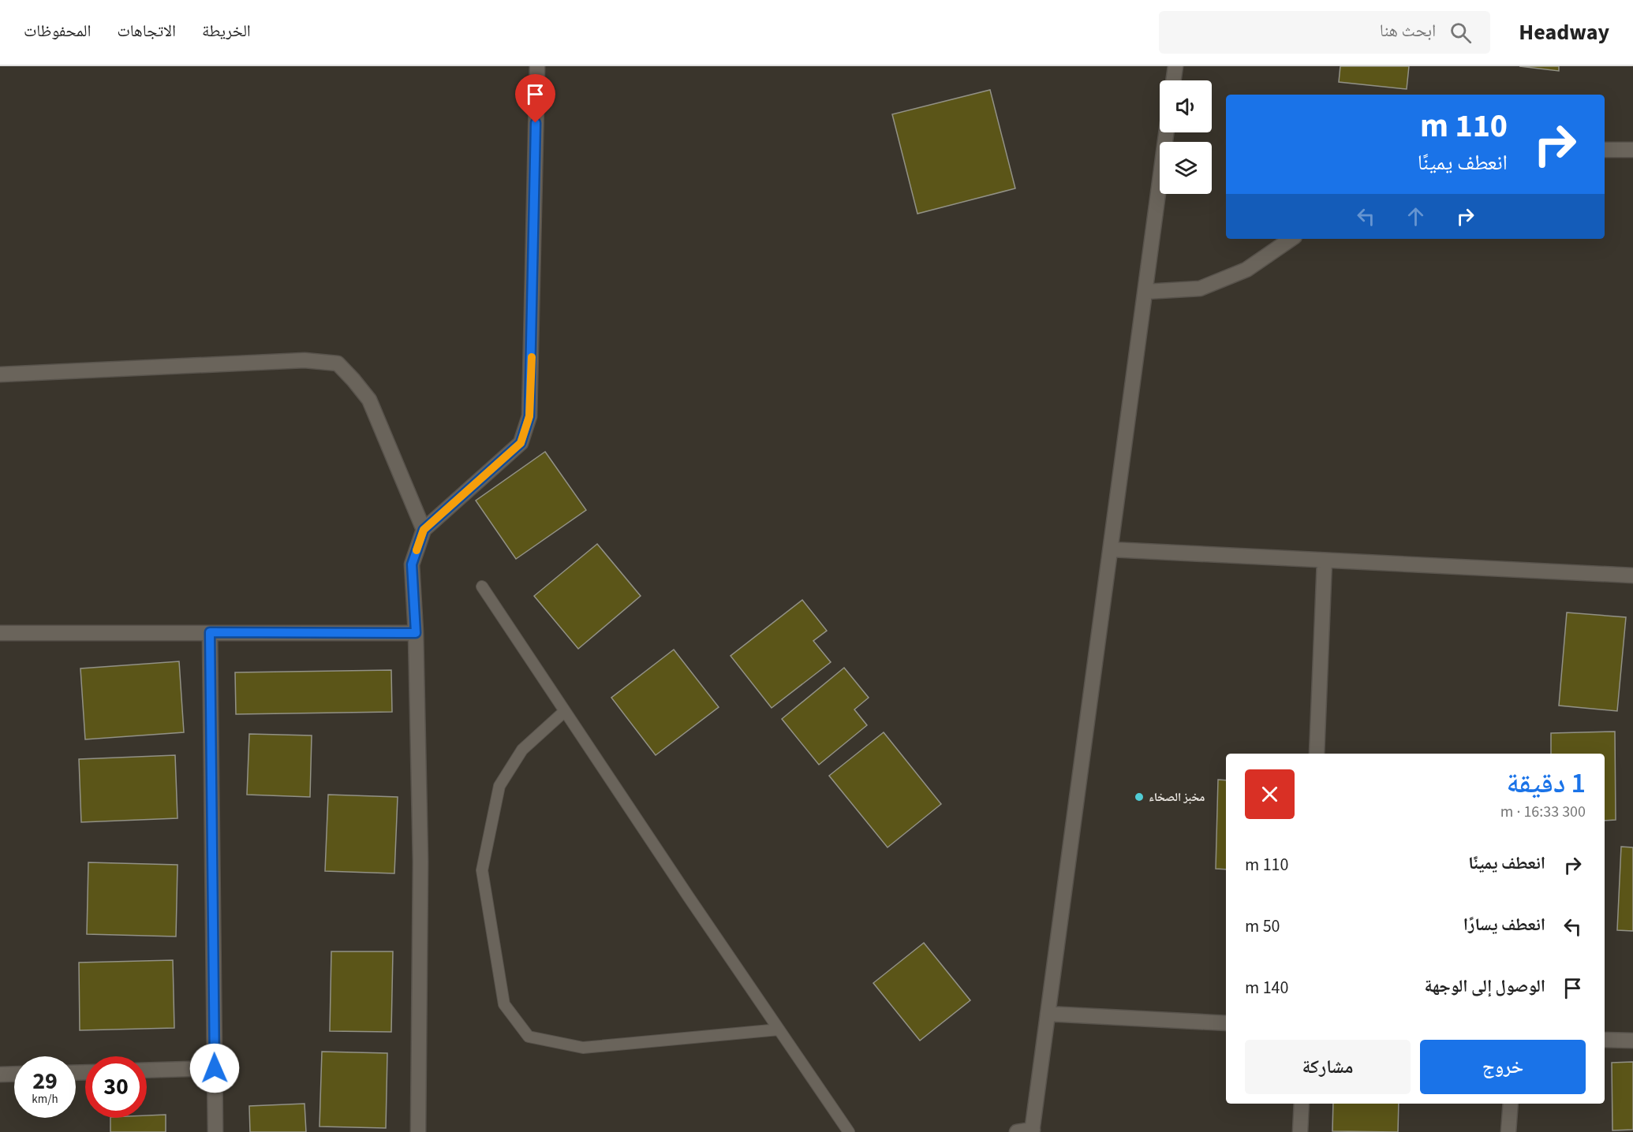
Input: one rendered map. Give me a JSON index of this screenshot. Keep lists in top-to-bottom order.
{
  "places": ["مخبز الصخاء"],
  "page": {
    "header": "Headway",
    "search": "ابحث هنا",
    "nav": ["الخريطة", "الاتجاهات", "المحفوظات"],
    "turn": ["110 m", "انعطف يمينًا"],
    "heading": ["1 دقيقة", "300 m · 16:33"],
    "list": [
      {
        "name": "انعطف يمينًا",
        "value": "110 m"
      },
      {
        "name": "انعطف يسارًا",
        "value": "50 m"
      },
      {
        "name": "الوصول إلى الوجهة",
        "value": "140 m"
      }
    ],
    "buttons": ["خروج", "مشاركة"],
    "speed": "29 km/h",
    "limit": "30"
  }
}
